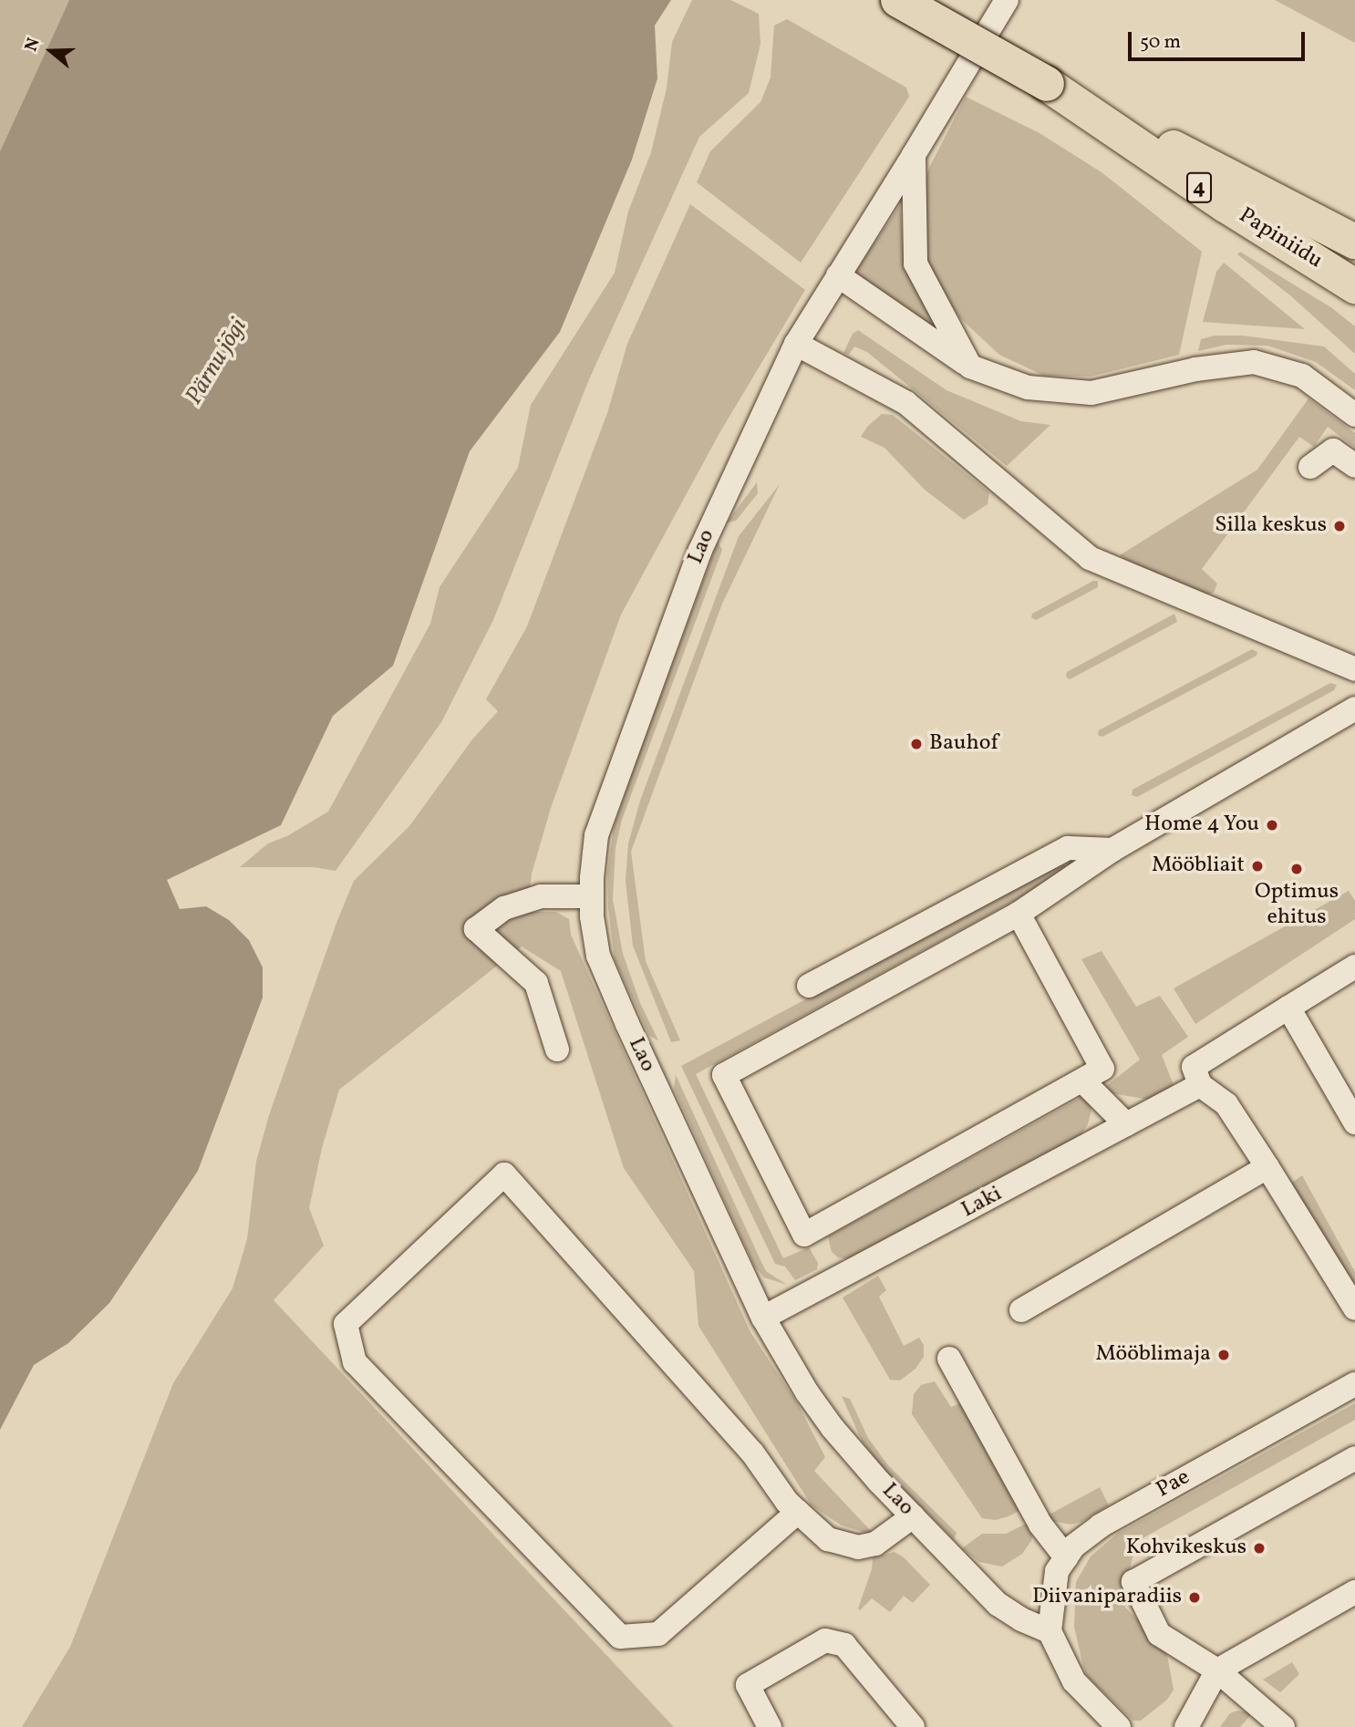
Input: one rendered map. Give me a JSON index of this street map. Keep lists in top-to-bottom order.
{
  "streets": {
    "highway": ["4", "Papiniidu"],
    "street": ["Lao", "Laki", "Pae"]
  },
  "crossings": [
    ["Lao", "Laki"],
    ["Lao", "Pae"]
  ],
  "water": ["Pärnu jõgi"],
  "places": [
    "Silla keskus",
    "Bauhof",
    "Home 4 You",
    "Mööbliait",
    "Optimus ehitus",
    "Mööblimaja",
    "Kohvikeskus",
    "Diivaniparadiis"
  ],
  "scale_bar": "50 m",
  "north": "left"
}
